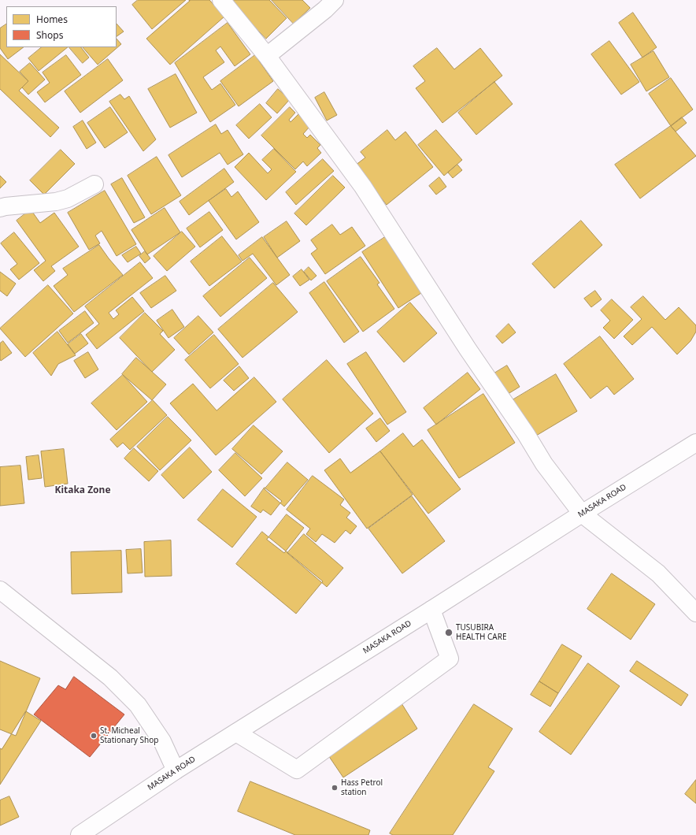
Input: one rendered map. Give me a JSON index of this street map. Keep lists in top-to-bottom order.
{
  "streets": {
    "street": ["MASAKA ROAD"]
  },
  "districts": ["Kitaka Zone"],
  "places": ["TUSUBIRA HEALTH CARE", "St. Micheal Stationary Shop", "Hass Petrol station"],
  "legend": ["Homes", "Shops"]
}
